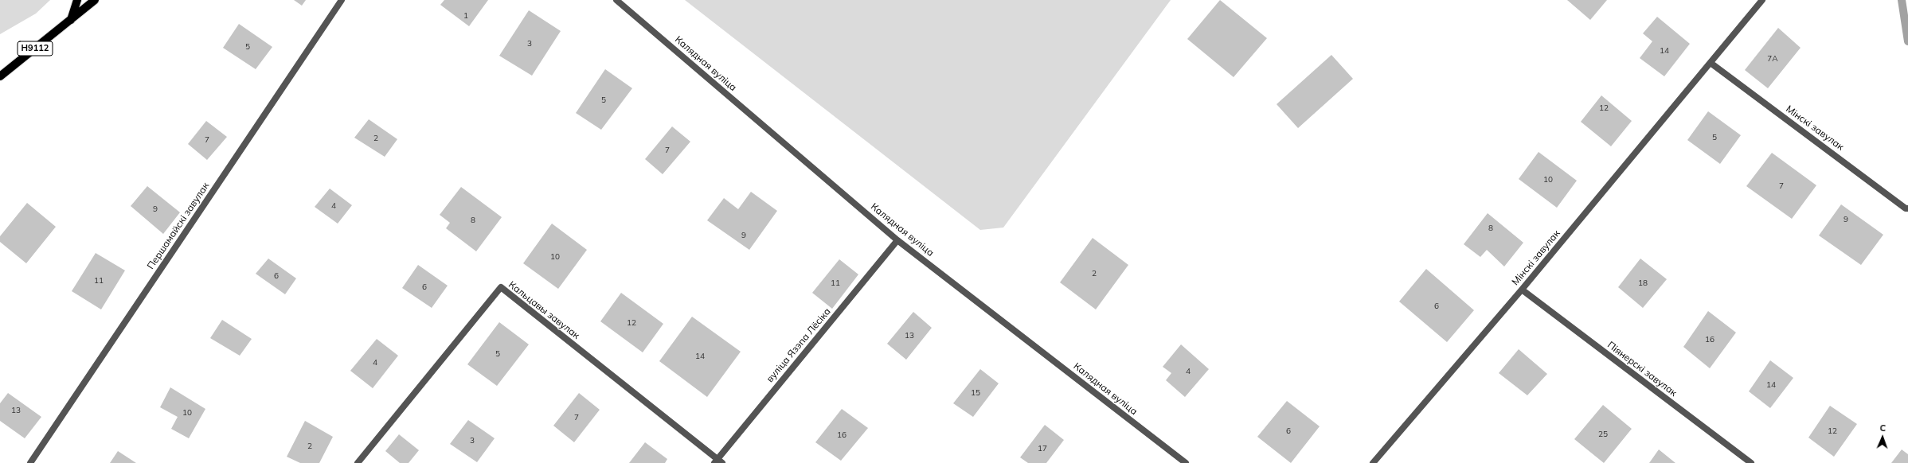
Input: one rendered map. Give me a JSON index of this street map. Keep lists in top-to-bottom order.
{
  "streets": {
    "main road": ["Н9112"],
    "street": [
      "Калядная вуліца",
      "Мінскі завулак",
      "Першамайскі завулак",
      "Кальцавы завулак",
      "вуліца Язэпа Лёсіка",
      "Піянерскі завулак"
    ]
  },
  "crossings": [
    ["Калядная вуліца", "вуліца Язэпа Лёсіка"],
    ["Мінскі завулак", "Піянерскі завулак"],
    ["Кальцавы завулак", "вуліца Язэпа Лёсіка"]
  ],
  "house_numbers": [
    "1",
    "3",
    "5",
    "14",
    "7А",
    "5",
    "12",
    "5",
    "2",
    "7",
    "7",
    "10",
    "7",
    "4",
    "9",
    "9",
    "8",
    "8",
    "9",
    "10",
    "2",
    "6",
    "11",
    "11",
    "18",
    "6",
    "6",
    "12",
    "13",
    "16",
    "5",
    "14",
    "4",
    "4",
    "14",
    "15",
    "13",
    "10",
    "7",
    "6",
    "12",
    "25",
    "16",
    "3",
    "2",
    "17"
  ],
  "north": "top"
}
